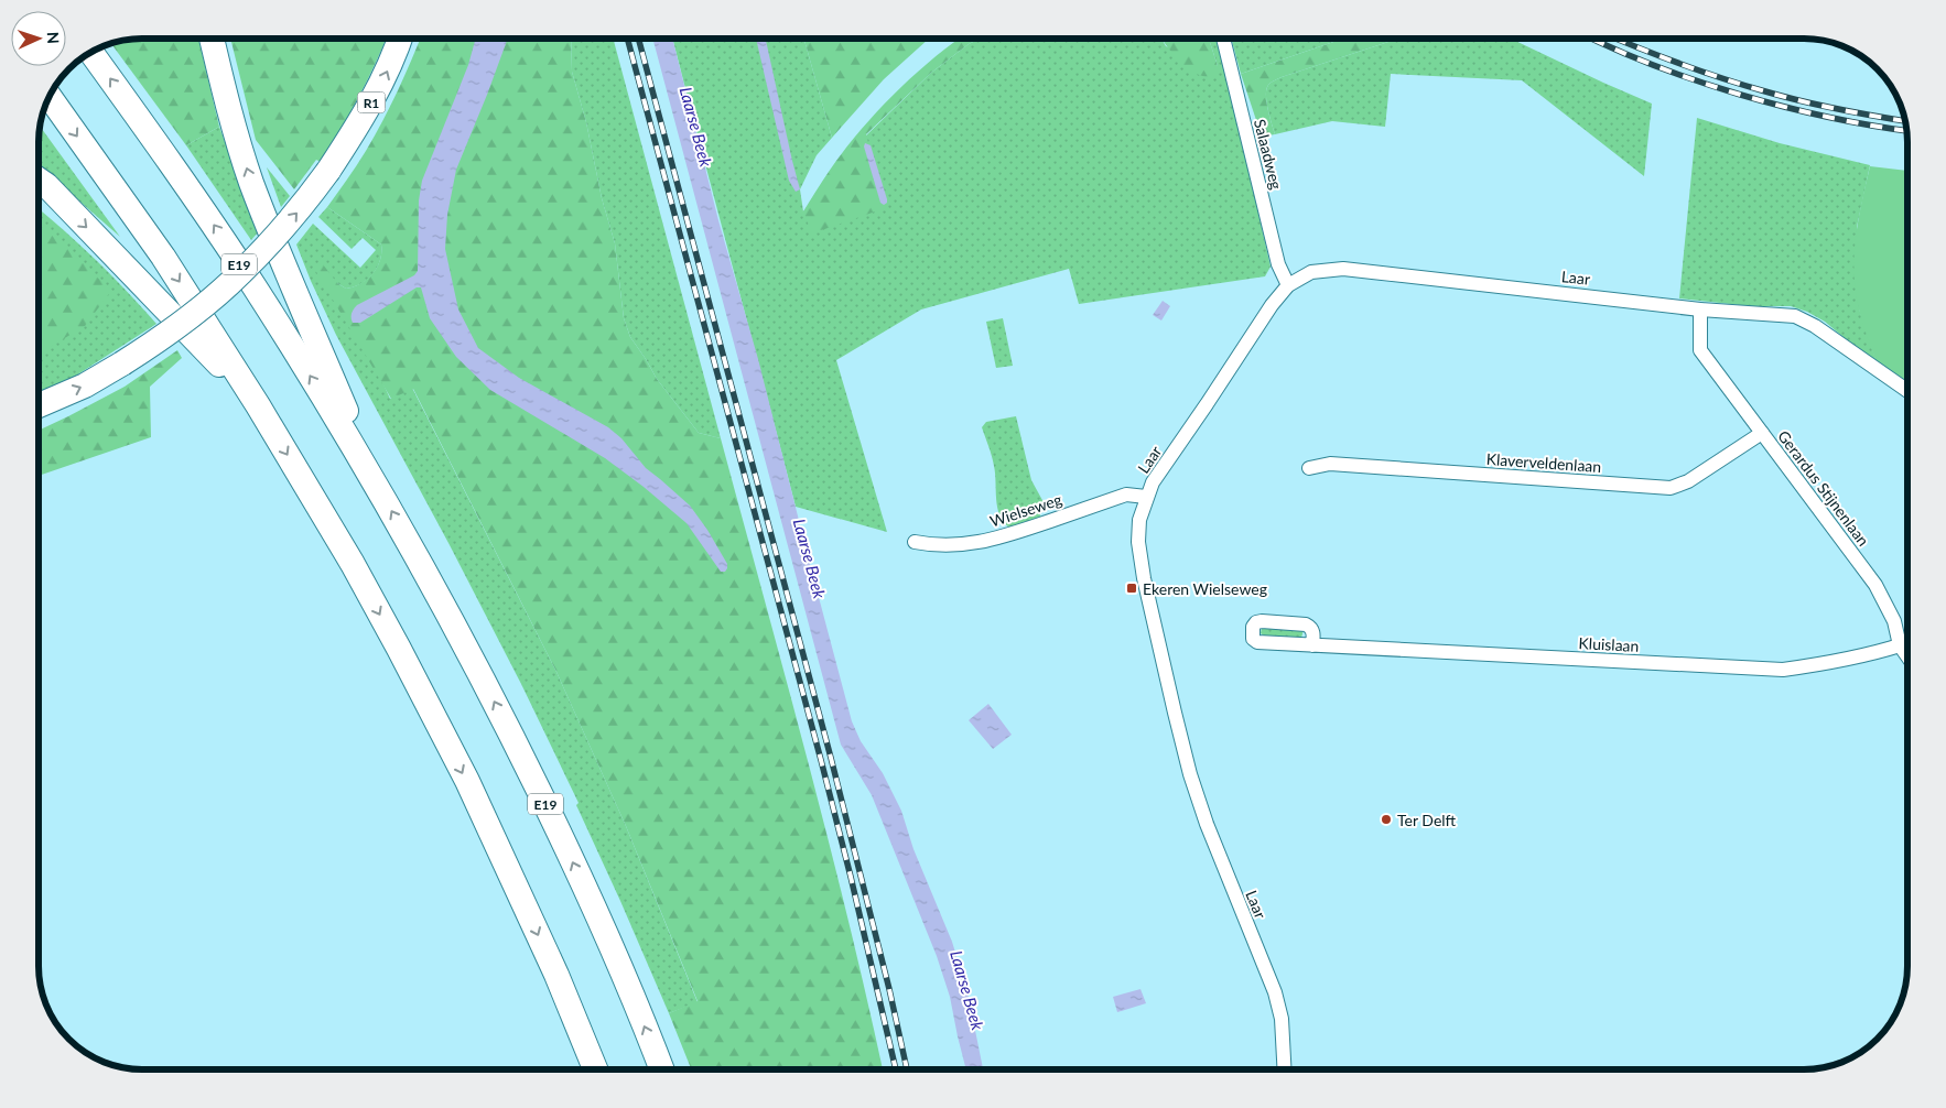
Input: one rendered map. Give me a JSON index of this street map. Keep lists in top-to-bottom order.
{
  "streets": {
    "highway": ["R1", "E19"],
    "street": [
      "Salaadweg",
      "Laar",
      "Klaverveldenlaan",
      "Gerardus Stijnenlaan",
      "Wielseweg",
      "Kluislaan"
    ]
  },
  "crossings": [
    ["Salaadweg", "Laar"],
    ["Laar", "Gerardus Stijnenlaan"],
    ["Laar", "Wielseweg"],
    ["Klaverveldenlaan", "Gerardus Stijnenlaan"],
    ["Gerardus Stijnenlaan", "Kluislaan"]
  ],
  "water": ["Laarse Beek"],
  "places": {
    "transit": ["Ekeren Wielseweg"],
    "other": ["Ter Delft"]
  },
  "north": "right"
}
